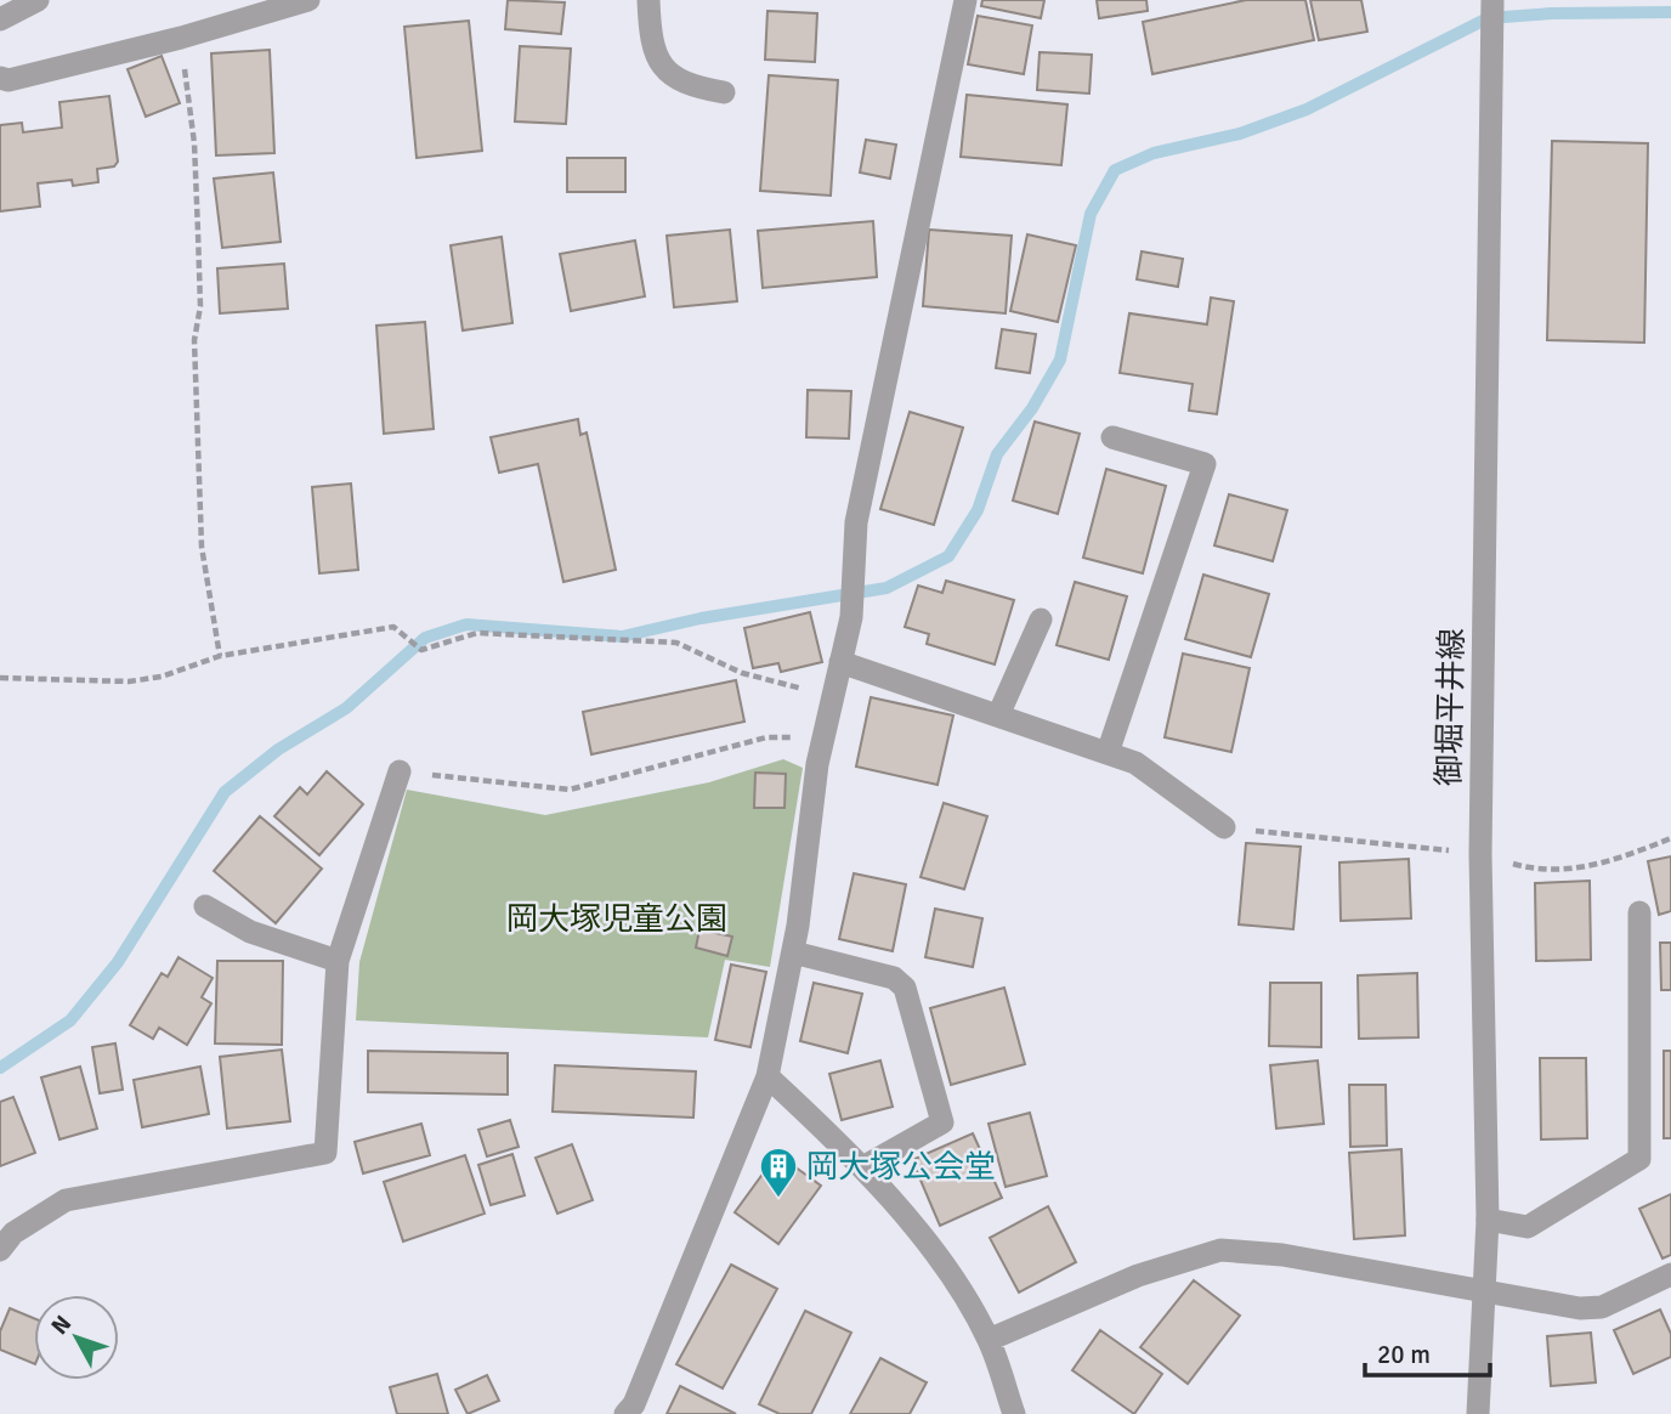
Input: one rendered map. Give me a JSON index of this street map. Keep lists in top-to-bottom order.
{
  "streets": {
    "street": ["御堀平井線"]
  },
  "parks": ["岡大塚児童公園"],
  "places": {
    "building": ["岡大塚公会堂"]
  },
  "scale_bar": "20 m",
  "north": "top left"
}
